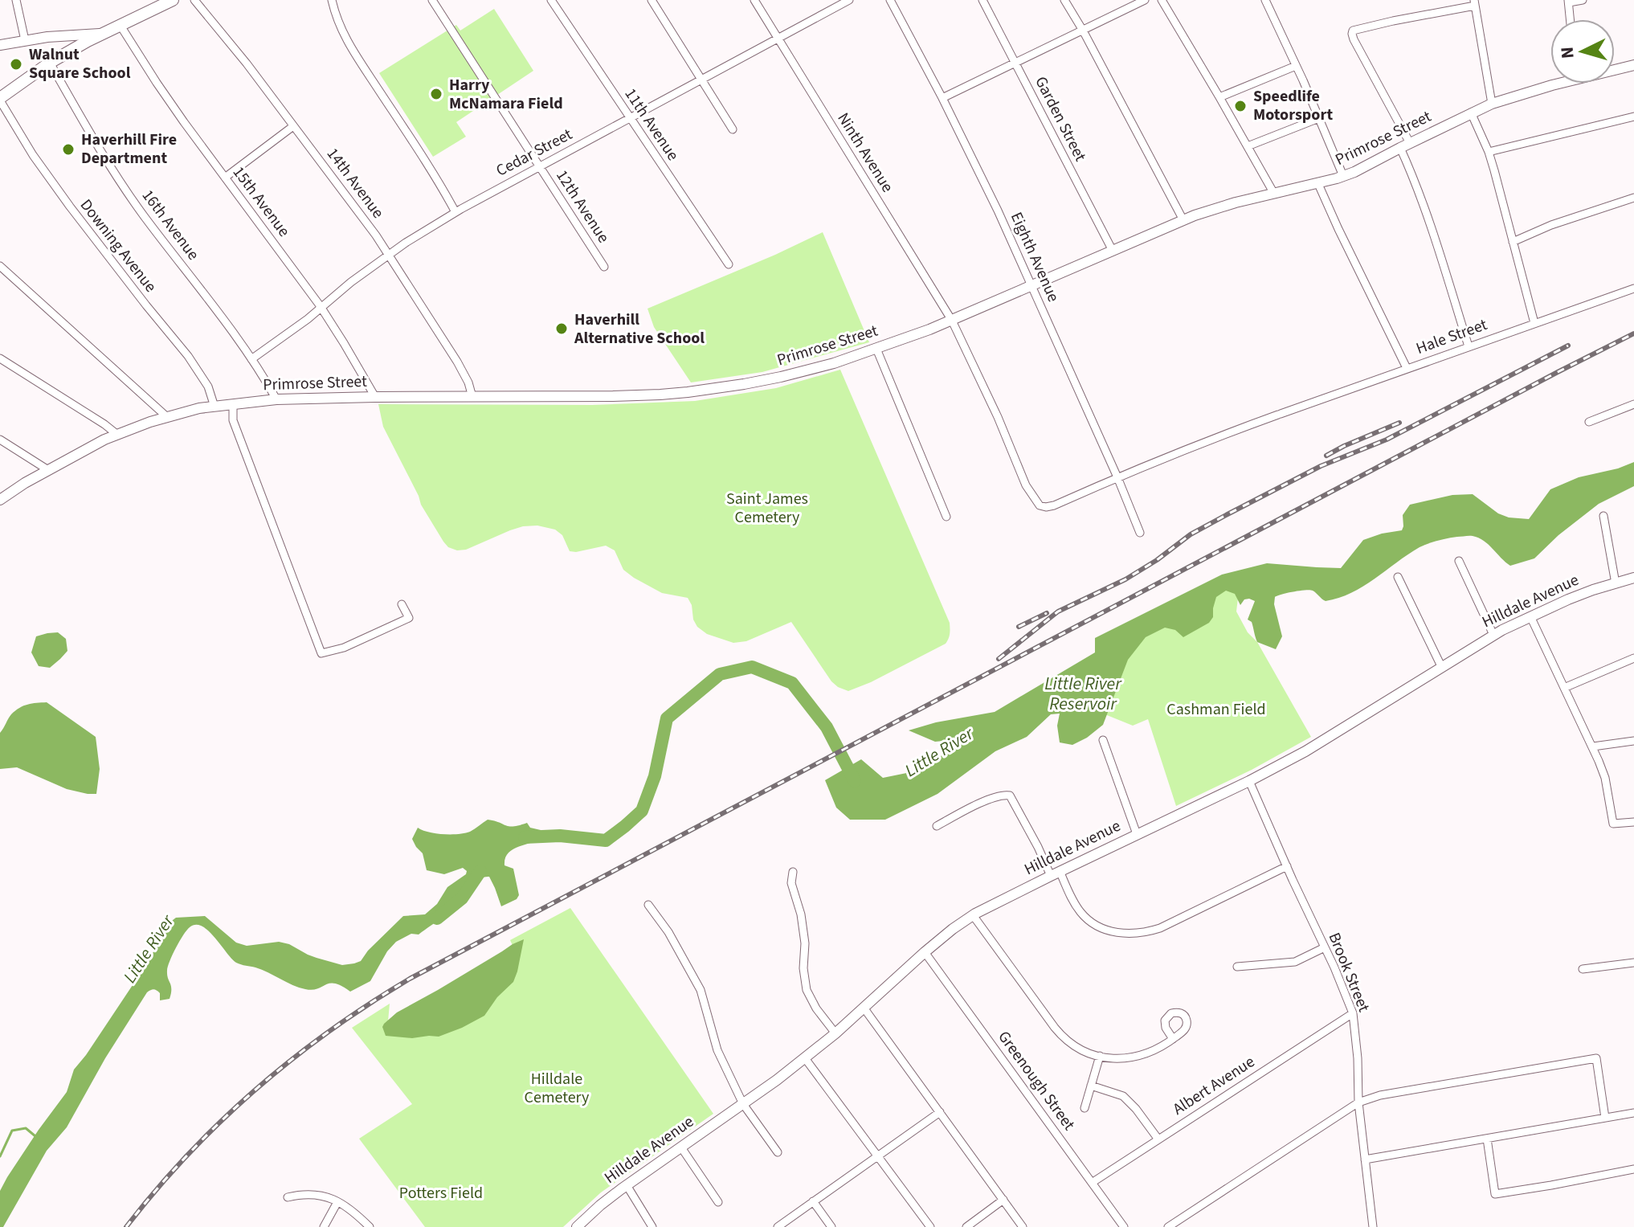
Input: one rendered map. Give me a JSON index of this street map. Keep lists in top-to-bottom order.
{
  "streets": {
    "main road": ["Primrose Street", "Hilldale Avenue"],
    "street": [
      "Garden Street",
      "11th Avenue",
      "Cedar Street",
      "Ninth Avenue",
      "14th Avenue",
      "15th Avenue",
      "12th Avenue",
      "16th Avenue",
      "Downing Avenue",
      "Eighth Avenue",
      "Hale Street",
      "Brook Street",
      "Greenough Street",
      "Albert Avenue"
    ]
  },
  "crossings": [
    ["Garden Street", "Primrose Street"],
    ["11th Avenue", "Cedar Street"],
    ["Primrose Street", "Ninth Avenue"],
    ["Primrose Street", "14th Avenue"],
    ["Primrose Street", "15th Avenue"],
    ["Primrose Street", "16th Avenue"],
    ["Primrose Street", "Downing Avenue"],
    ["Primrose Street", "Eighth Avenue"],
    ["Cedar Street", "Ninth Avenue"],
    ["Cedar Street", "14th Avenue"],
    ["Cedar Street", "15th Avenue"],
    ["Cedar Street", "12th Avenue"],
    ["Cedar Street", "16th Avenue"],
    ["Ninth Avenue", "Hale Street"],
    ["Eighth Avenue", "Hale Street"],
    ["Hilldale Avenue", "Brook Street"],
    ["Hilldale Avenue", "Greenough Street"],
    ["Brook Street", "Albert Avenue"],
    ["Greenough Street", "Albert Avenue"]
  ],
  "water": ["Little River Reservoir", "Little River"],
  "parks": [
    "Saint James Cemetery",
    "Cashman Field",
    "Hilldale Cemetery",
    "Potters Field"
  ],
  "places": [
    "Walnut Square School",
    "Harry McNamara Field",
    "Speedlife Motorsport",
    "Haverhill Fire Department",
    "Haverhill Alternative School"
  ],
  "north": "left"
}
